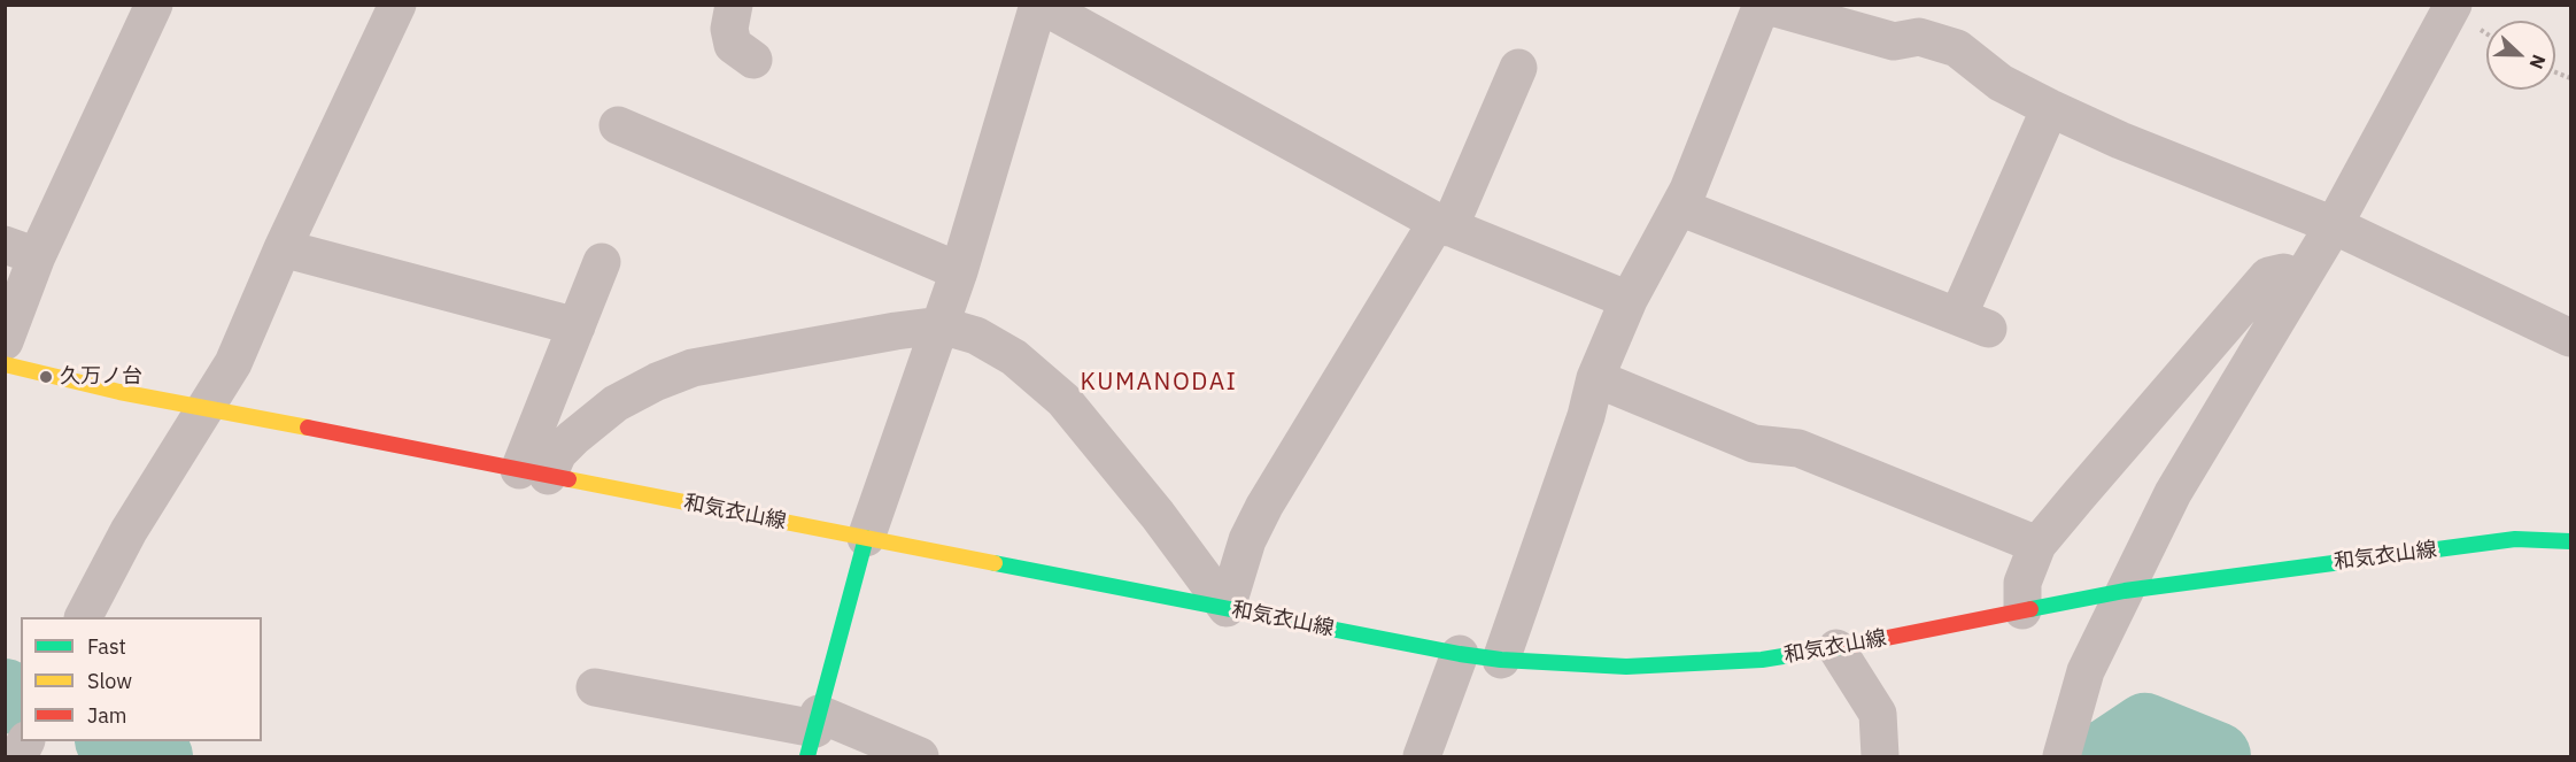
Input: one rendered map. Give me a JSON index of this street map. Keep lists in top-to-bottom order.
{
  "streets": {
    "main road": ["和気衣山線"]
  },
  "districts": ["KUMANODAI"],
  "places": ["久万ノ台"],
  "legend": ["Fast", "Slow", "Jam"],
  "north": "right"
}
